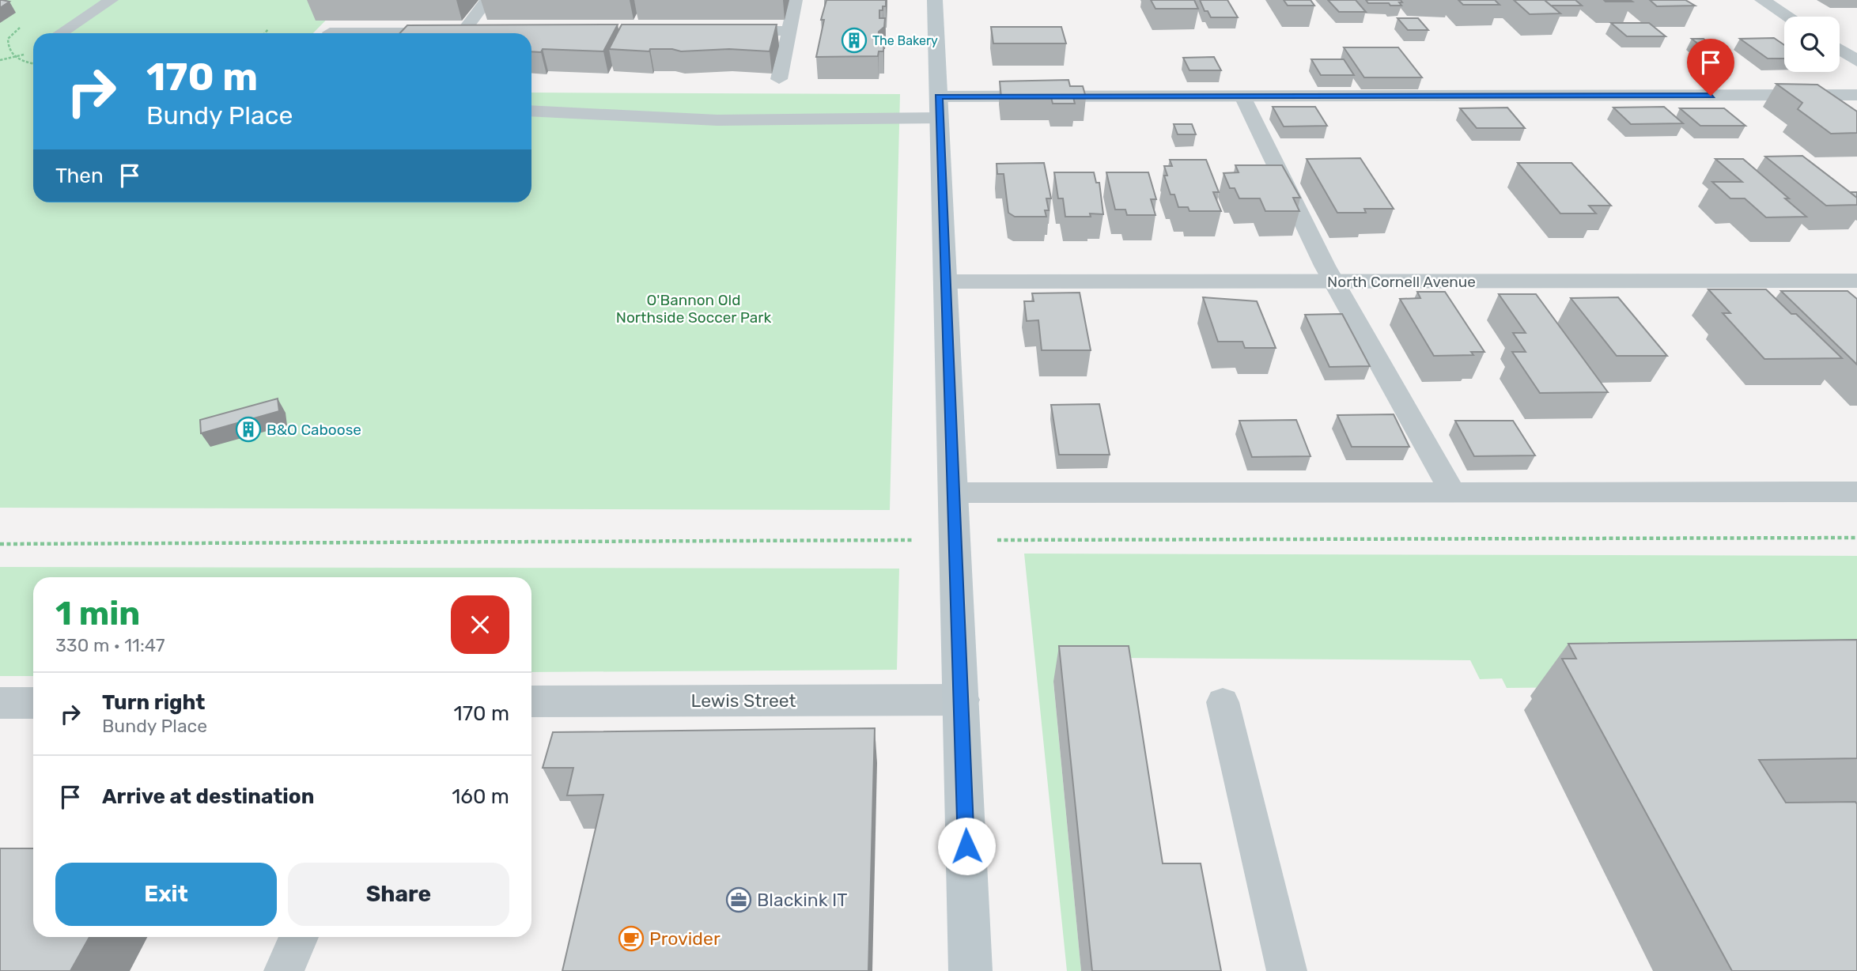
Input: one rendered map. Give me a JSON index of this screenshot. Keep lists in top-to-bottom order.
{
  "streets": {
    "street": ["North Cornell Avenue", "Lewis Street"]
  },
  "parks": ["O'Bannon Old Northside Soccer Park"],
  "places": {
    "building": ["The Bakery", "B&O Caboose"],
    "office": ["Blackink IT"],
    "cafe": ["Provider"]
  },
  "page": {
    "turn": ["170 m", "Bundy Place"],
    "then": "Then",
    "heading": ["1 min", "330 m · 11:47"],
    "list": [
      {
        "name": "Turn right",
        "note": "Bundy Place",
        "value": "170 m"
      },
      {
        "name": "Arrive at destination",
        "value": "160 m"
      }
    ],
    "buttons": ["Exit", "Share"]
  }
}
